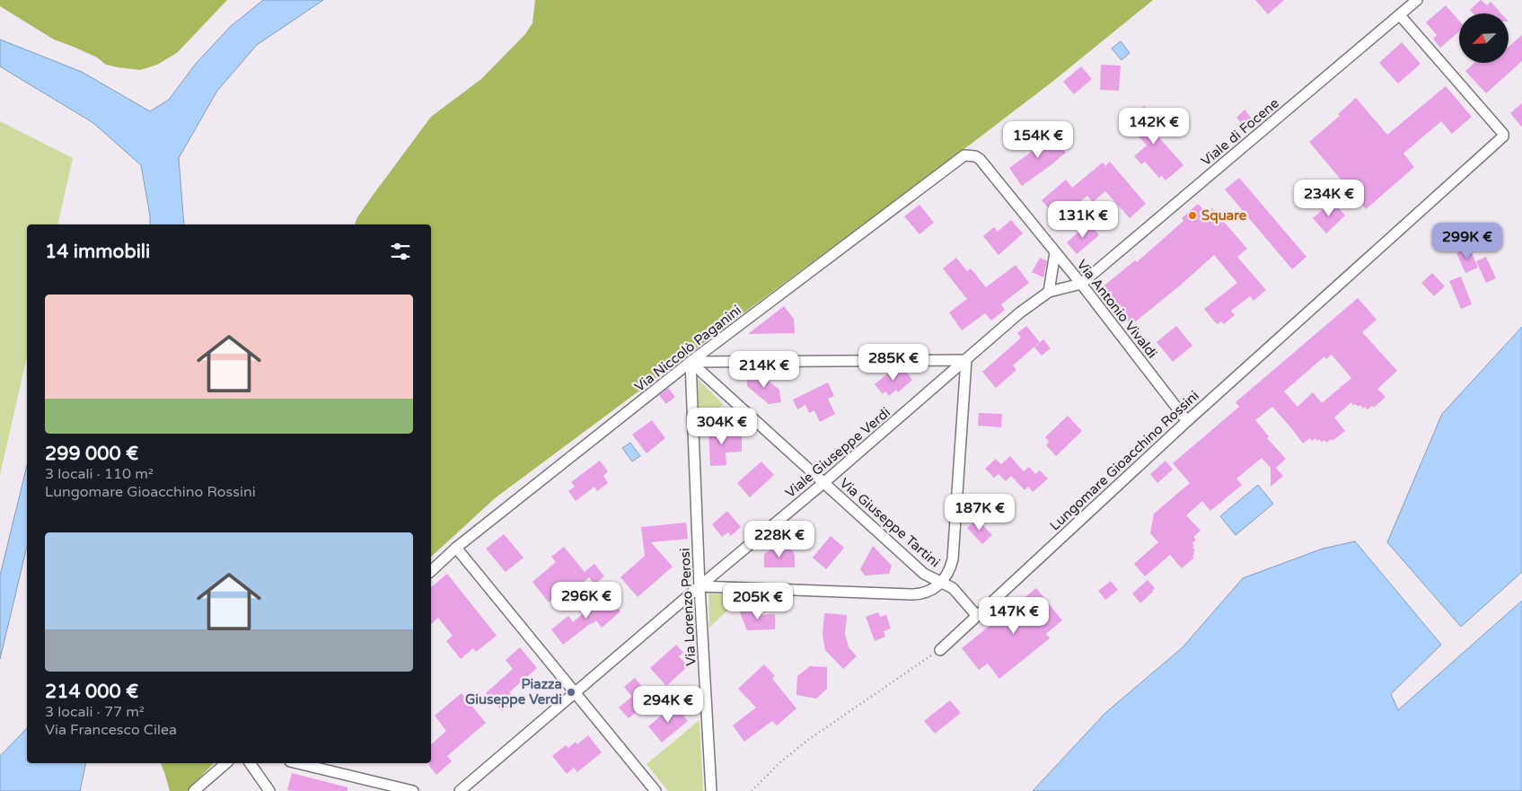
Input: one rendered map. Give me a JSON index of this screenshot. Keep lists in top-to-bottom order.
{
  "streets": {
    "street": [
      "Viale di Focene",
      "Via Antonio Vivaldi",
      "Via Niccolò Paganini",
      "Viale Giuseppe Verdi",
      "Lungomare Gioacchino Rossini",
      "Via Giuseppe Tartini",
      "Via Lorenzo Perosi"
    ]
  },
  "crossings": [
    ["Viale di Focene", "Via Antonio Vivaldi"],
    ["Viale di Focene", "Lungomare Gioacchino Rossini"],
    ["Via Antonio Vivaldi", "Via Niccolò Paganini"],
    ["Via Antonio Vivaldi", "Lungomare Gioacchino Rossini"],
    ["Via Niccolò Paganini", "Via Giuseppe Tartini"],
    ["Via Niccolò Paganini", "Via Lorenzo Perosi"],
    ["Viale Giuseppe Verdi", "Via Giuseppe Tartini"],
    ["Viale Giuseppe Verdi", "Via Lorenzo Perosi"],
    ["Lungomare Gioacchino Rossini", "Via Giuseppe Tartini"],
    ["Via Giuseppe Tartini", "Via Lorenzo Perosi"]
  ],
  "places": ["Square", "Piazza Giuseppe Verdi"],
  "north": "bottom left",
  "page": {
    "price": [
      "142K €",
      "154K €",
      "234K €",
      "131K €",
      "299K €",
      "285K €",
      "214K €",
      "304K €",
      "187K €",
      "228K €",
      "296K €",
      "205K €",
      "147K €",
      "294K €"
    ],
    "heading": "14 immobili",
    "list": [
      {
        "name": "299 000 €",
        "note": "3 locali · 110 m² · Lungomare Gioacchino Rossini"
      },
      {
        "name": "214 000 €",
        "note": "3 locali · 77 m² · Via Francesco Cilea"
      }
    ]
  }
}
